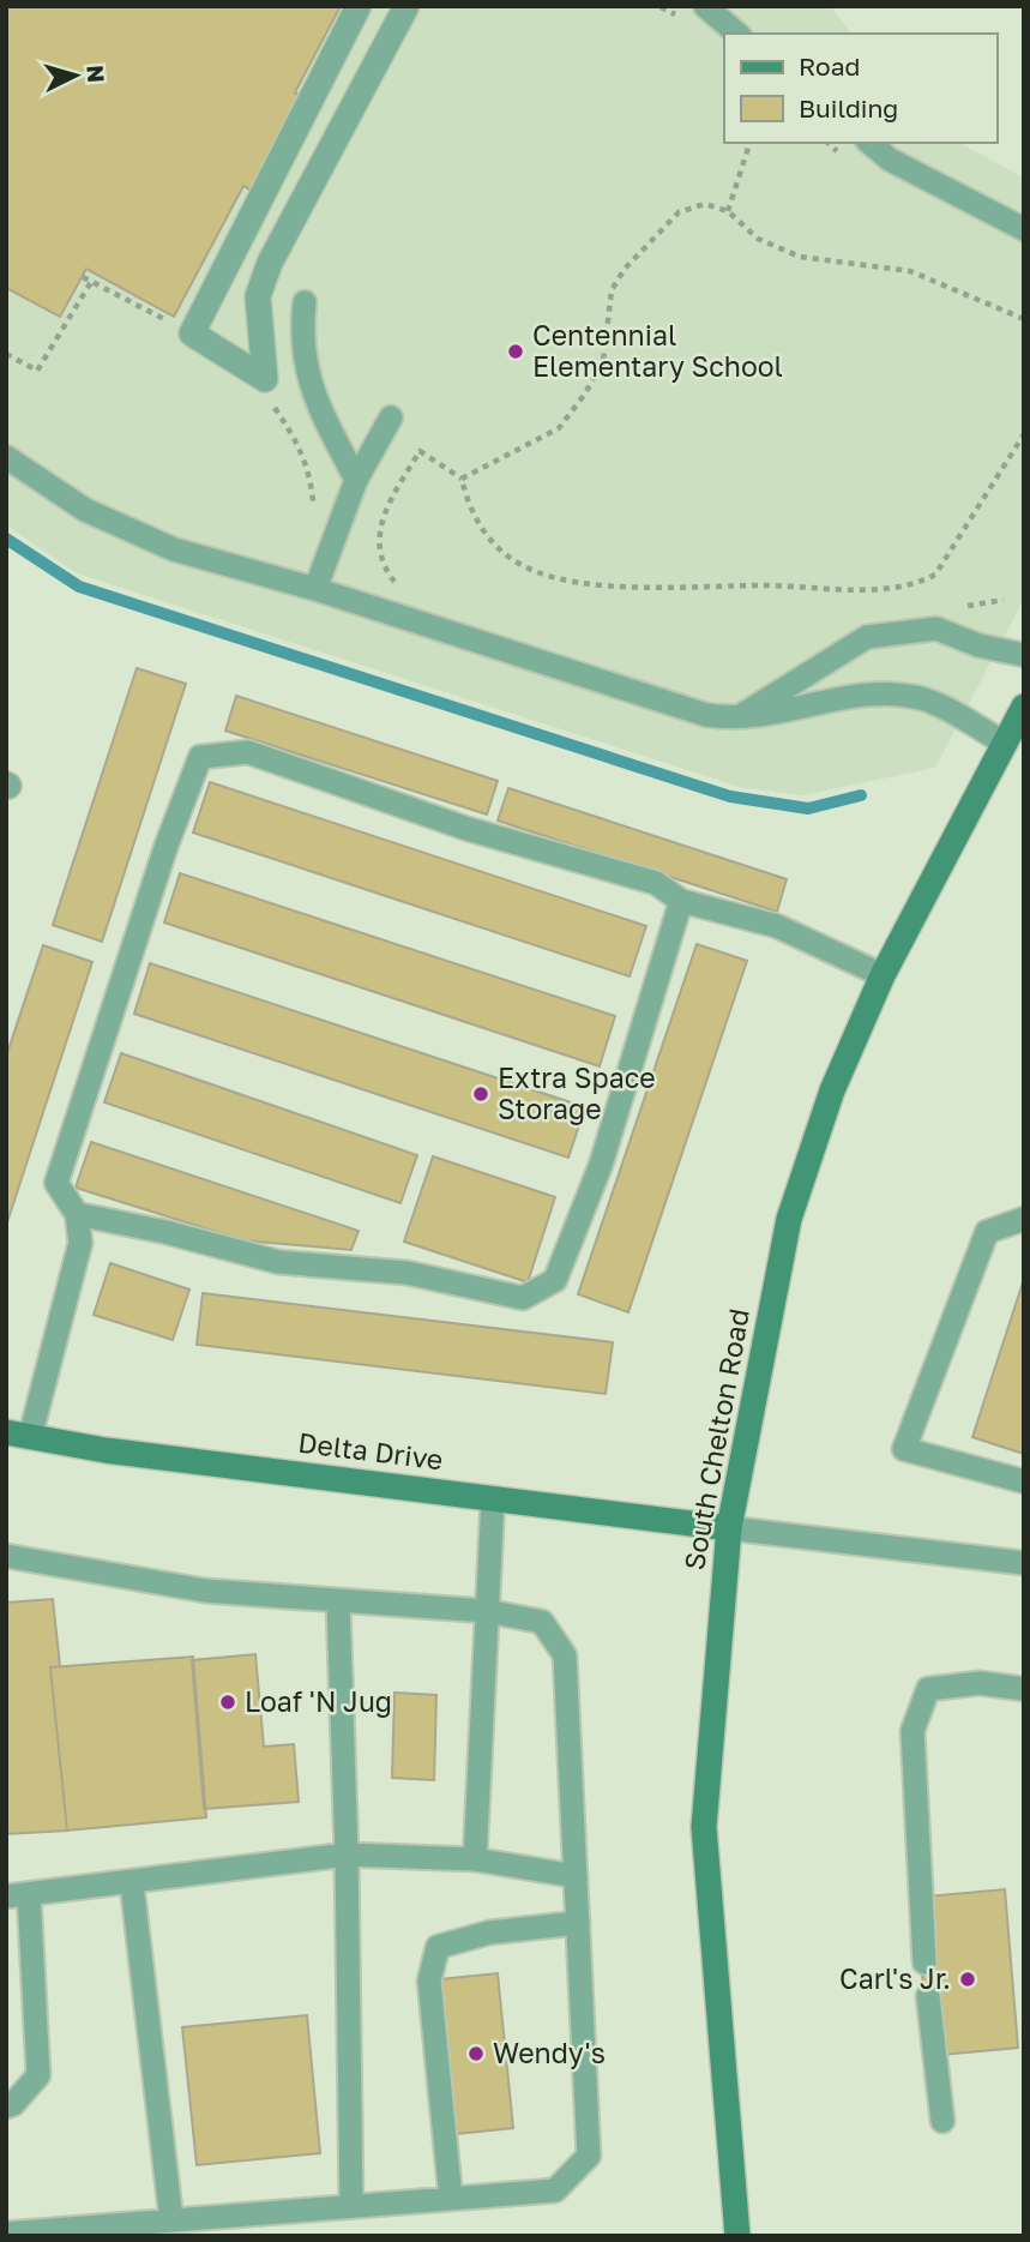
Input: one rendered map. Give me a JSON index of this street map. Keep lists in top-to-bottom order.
{
  "streets": {
    "main road": ["South Chelton Road", "Delta Drive"]
  },
  "crossings": [
    ["South Chelton Road", "Delta Drive"]
  ],
  "places": [
    "Centennial Elementary School",
    "Extra Space Storage",
    "Loaf 'N Jug",
    "Carl's Jr.",
    "Wendy's"
  ],
  "legend": ["Road", "Building"],
  "north": "right"
}
